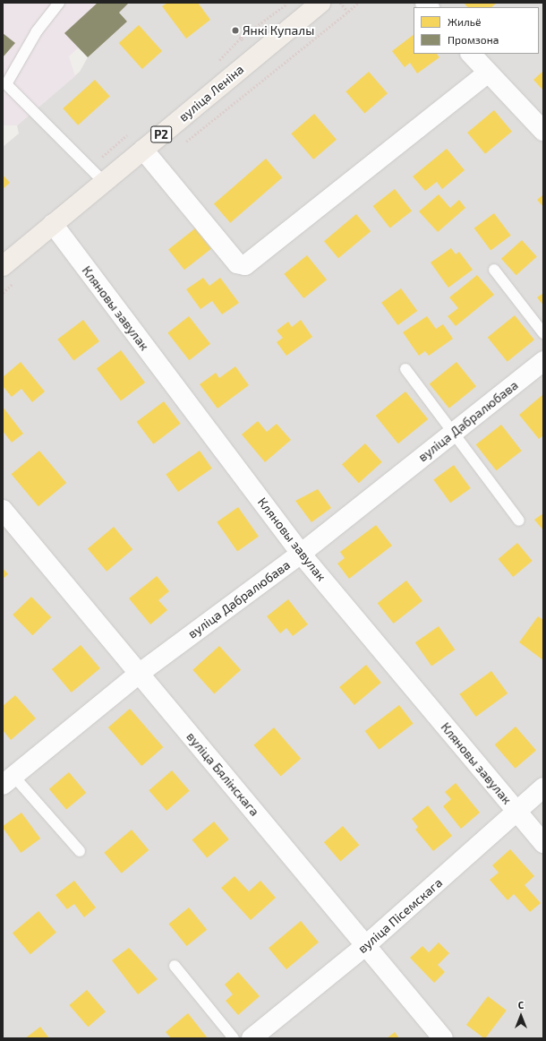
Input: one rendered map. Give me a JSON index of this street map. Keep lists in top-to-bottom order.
{
  "streets": {
    "main road": ["вуліца Леніна", "Р2"],
    "street": [
      "Кляновы завулак",
      "вуліца Дабралюбава",
      "вуліца Бялінскага",
      "вуліца Пісемскага"
    ]
  },
  "crossings": [
    ["вуліца Леніна", "Кляновы завулак"],
    ["Кляновы завулак", "вуліца Дабралюбава"],
    ["Кляновы завулак", "вуліца Пісемскага"],
    ["вуліца Дабралюбава", "вуліца Бялінскага"],
    ["вуліца Бялінскага", "вуліца Пісемскага"]
  ],
  "places": ["Янкі Купалы"],
  "legend": ["Жильё", "Промзона"],
  "north": "top"
}
